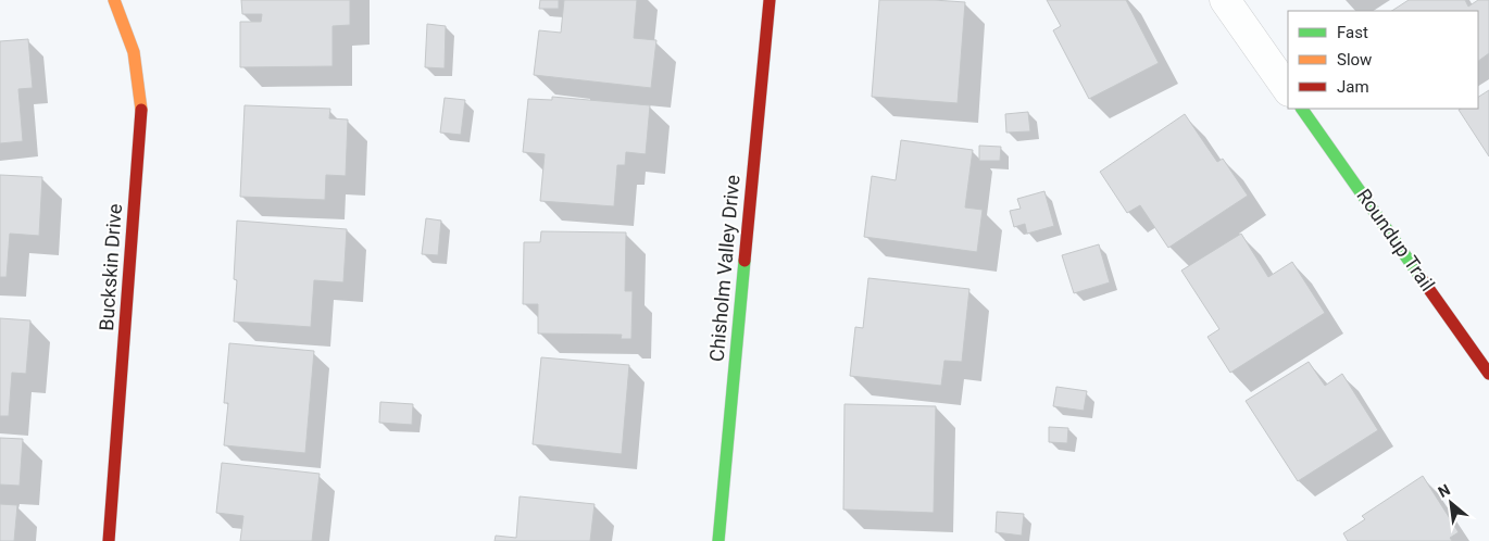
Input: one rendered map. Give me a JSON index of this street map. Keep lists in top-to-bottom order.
{
  "streets": {
    "street": ["Roundup Trail", "Buckskin Drive", "Chisholm Valley Drive"]
  },
  "legend": ["Fast", "Slow", "Jam"],
  "north": "top left"
}
